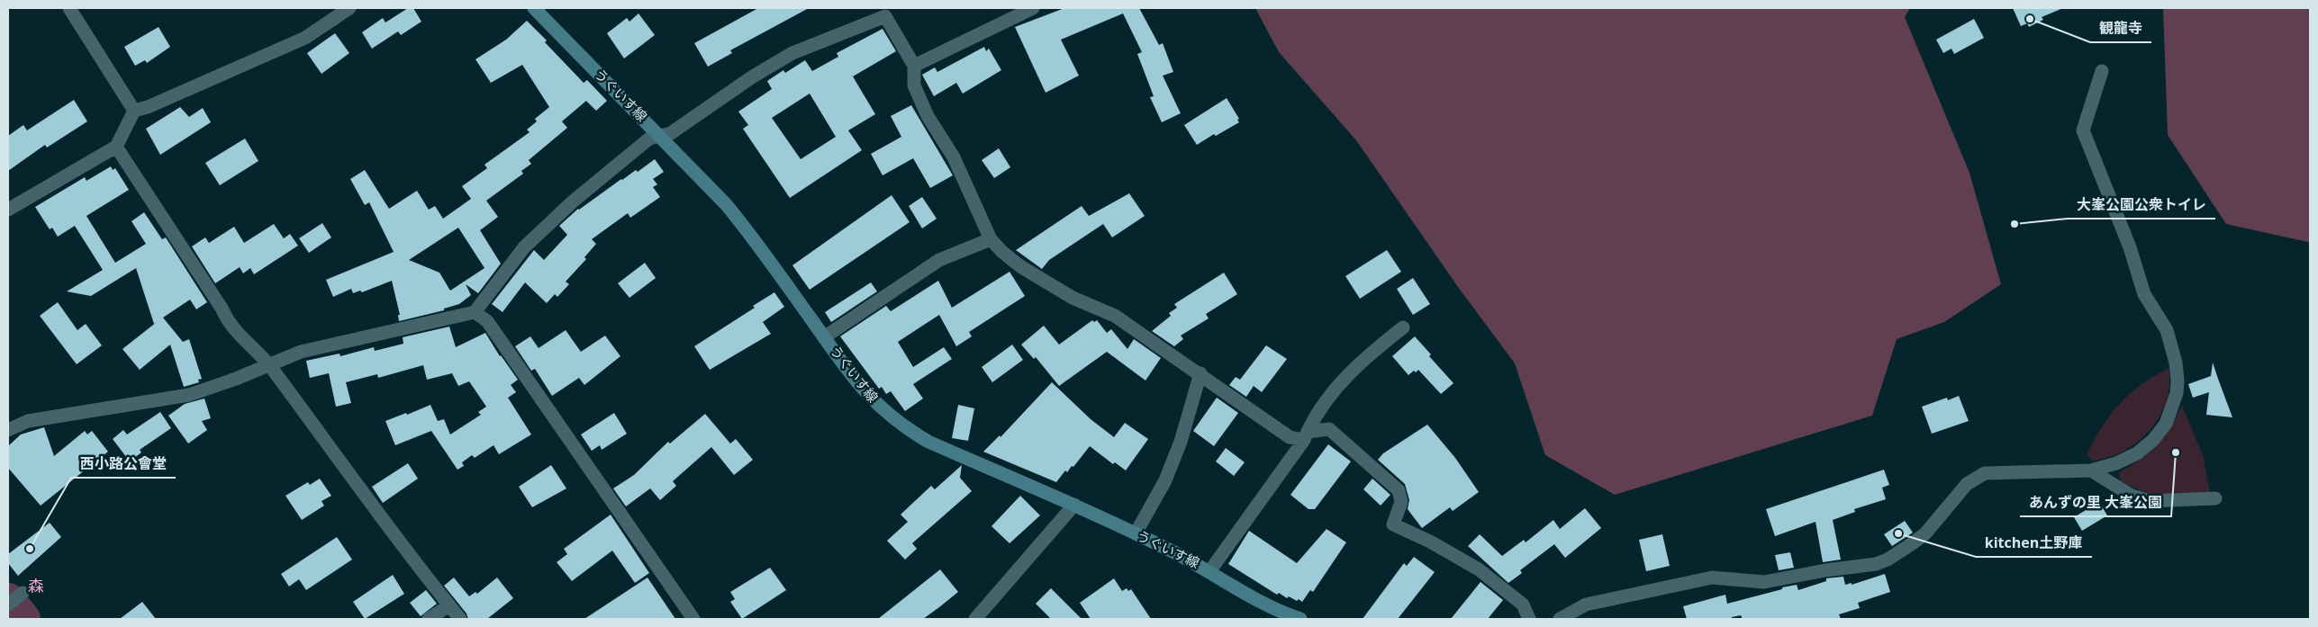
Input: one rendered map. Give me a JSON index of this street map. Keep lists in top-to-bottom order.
{
  "streets": {
    "street": ["うぐいす線"]
  },
  "districts": ["森"],
  "places": [
    "観龍寺",
    "大峯公園公衆トイレ",
    "あんずの里 大峯公園",
    "kitchen土野庫",
    "西小路公會堂"
  ]
}
